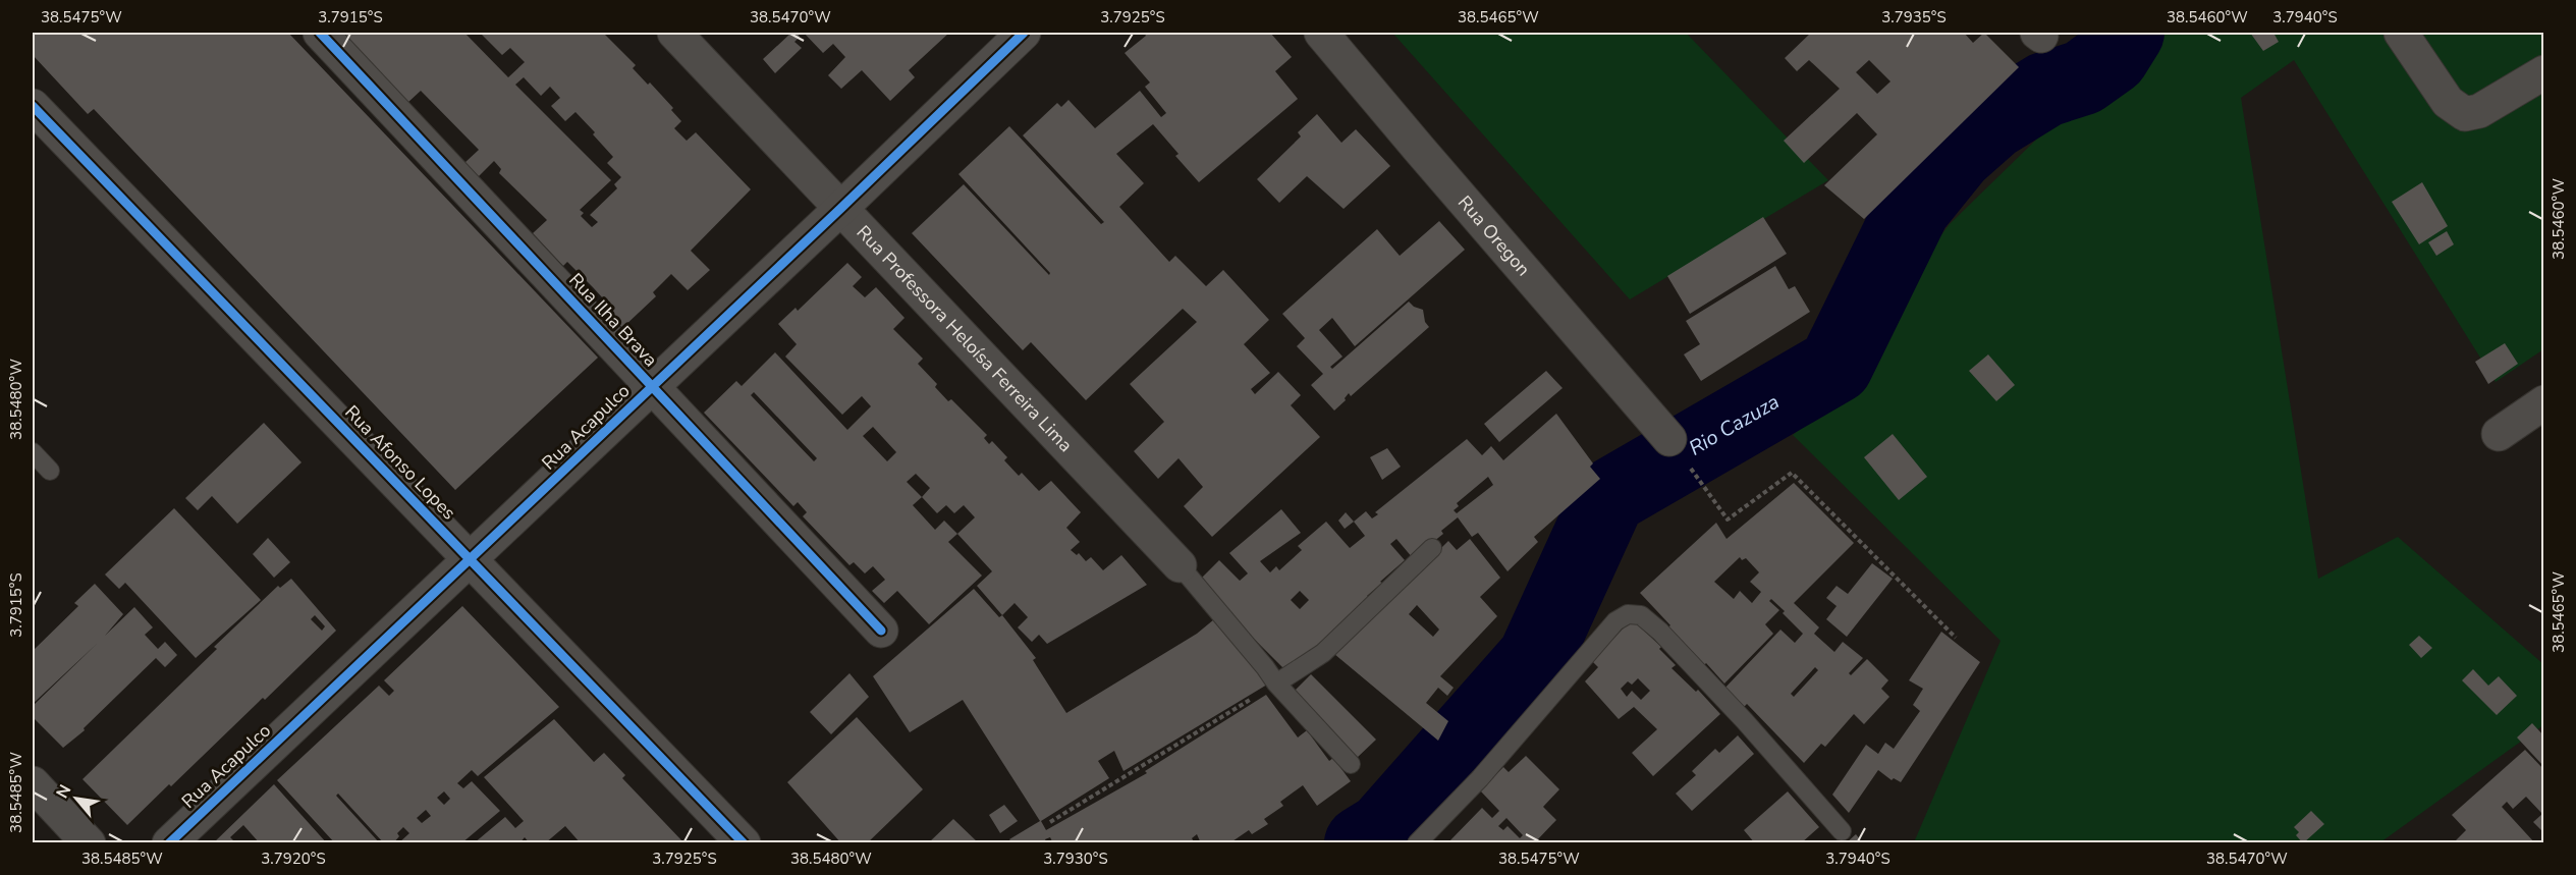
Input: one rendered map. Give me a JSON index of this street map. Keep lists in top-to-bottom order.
{
  "streets": {
    "street": [
      "Rua Oregon",
      "Rua Ilha Brava",
      "Rua Professora Heloísa Ferreira Lima",
      "Rua Acapulco",
      "Rua Afonso Lopes"
    ]
  },
  "crossings": [
    ["Rua Ilha Brava", "Rua Acapulco"],
    ["Rua Professora Heloísa Ferreira Lima", "Rua Acapulco"],
    ["Rua Acapulco", "Rua Afonso Lopes"]
  ],
  "water": ["Rio Cazuza"],
  "north": "top left",
  "coordinates": [
    "38.5475°W",
    "3.7915°S",
    "38.5470°W",
    "3.7925°S",
    "38.5465°W",
    "3.7935°S",
    "38.5460°W",
    "3.7940°S",
    "38.5480°W",
    "38.5485°W",
    "3.7920°S",
    "3.7930°S"
  ]
}
